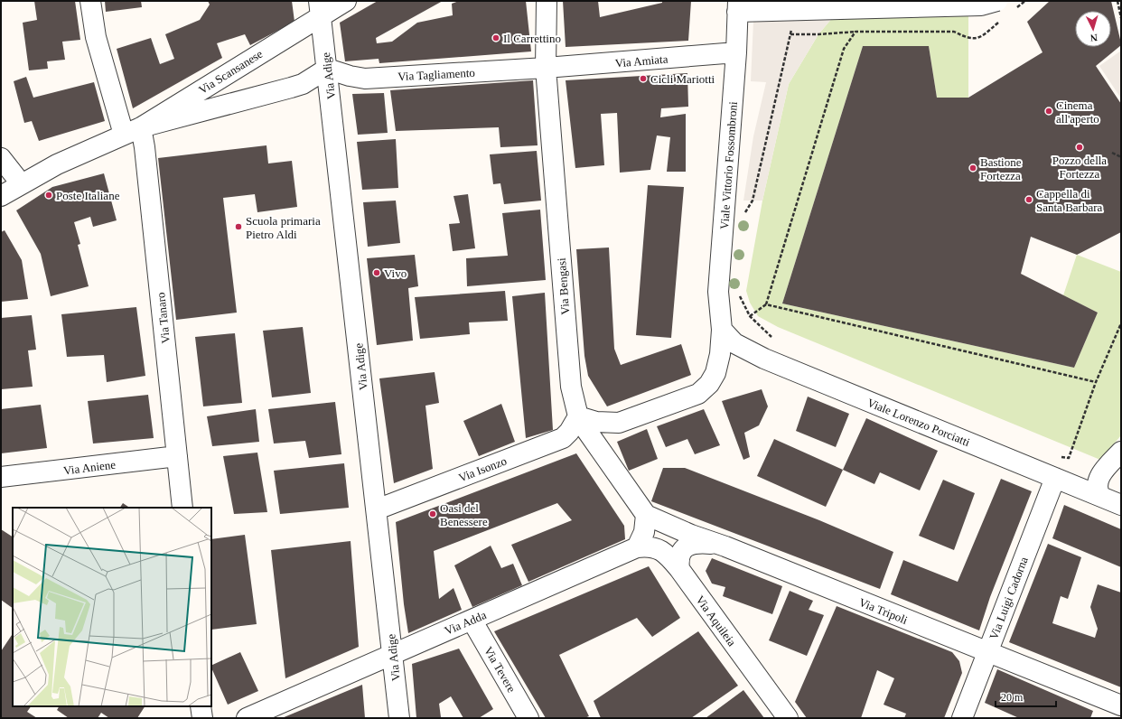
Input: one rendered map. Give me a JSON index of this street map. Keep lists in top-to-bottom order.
{
  "streets": {
    "street": [
      "Via Amiata",
      "Via Scansanese",
      "Via Tagliamento",
      "Via Adige",
      "Viale Vittorio Fossombroni",
      "Via Bengasi",
      "Via Tanaro",
      "Viale Lorenzo Porciatti",
      "Via Aniene",
      "Via Isonzo",
      "Via Luigi Cadorna",
      "Via Tripoli",
      "Via Aquileia",
      "Via Adda",
      "Via Tevere"
    ]
  },
  "crossings": [
    ["Via Amiata", "Via Tagliamento"],
    ["Via Amiata", "Viale Vittorio Fossombroni"],
    ["Via Amiata", "Via Bengasi"],
    ["Via Scansanese", "Via Tagliamento"],
    ["Via Scansanese", "Via Adige"],
    ["Via Scansanese", "Via Tanaro"],
    ["Via Tagliamento", "Via Adige"],
    ["Via Tagliamento", "Via Bengasi"],
    ["Via Adige", "Via Isonzo"],
    ["Via Adige", "Via Adda"],
    ["Viale Vittorio Fossombroni", "Via Bengasi"],
    ["Viale Vittorio Fossombroni", "Viale Lorenzo Porciatti"],
    ["Viale Vittorio Fossombroni", "Via Isonzo"],
    ["Via Bengasi", "Via Isonzo"],
    ["Via Bengasi", "Via Tripoli"],
    ["Via Tanaro", "Via Aniene"],
    ["Viale Lorenzo Porciatti", "Via Luigi Cadorna"],
    ["Via Luigi Cadorna", "Via Tripoli"],
    ["Via Aquileia", "Via Adda"],
    ["Via Adda", "Via Tevere"]
  ],
  "places": [
    "Il Carrettino",
    "Cicli Mariotti",
    "Cinema all'aperto",
    "Pozzo della Fortezza",
    "Bastione Fortezza",
    "Poste Italiane",
    "Cappella di Santa Barbara",
    "Scuola primaria Pietro Aldi",
    "Vivo",
    "Oasi del Benessere"
  ],
  "scale_bar": "20 m",
  "north": "bottom"
}
